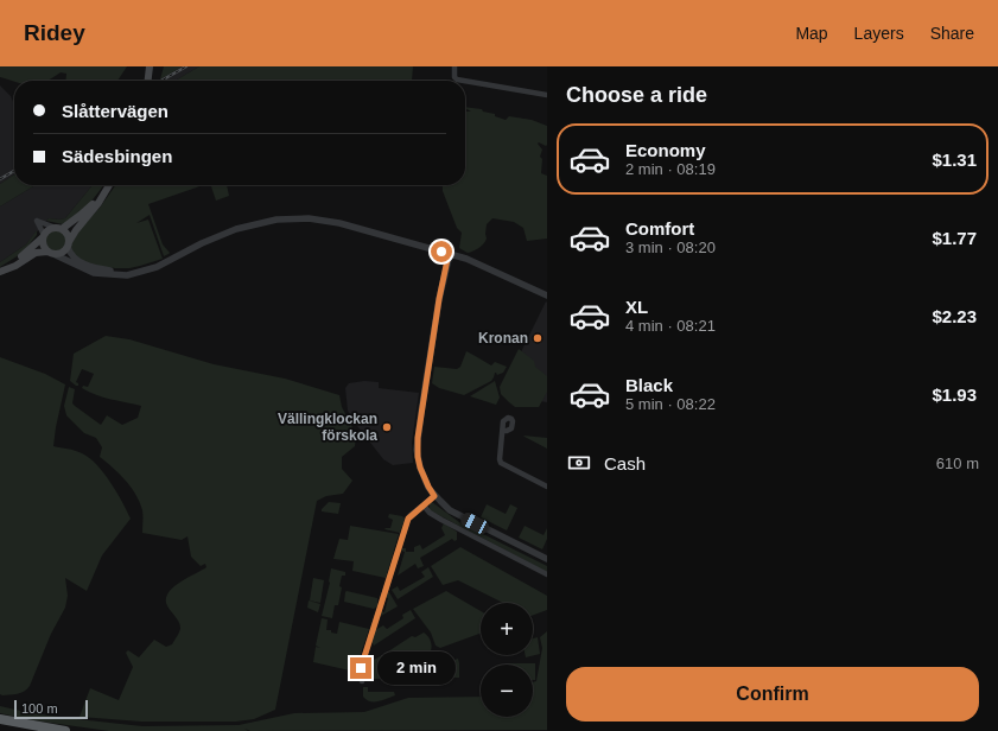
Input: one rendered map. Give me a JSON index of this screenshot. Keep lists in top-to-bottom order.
{
  "places": ["Kronan", "Vällingklockan förskola"],
  "scale_bar": "100 m",
  "page": {
    "header": "Ridey",
    "nav": ["Map", "Layers", "Share"],
    "heading": "Choose a ride",
    "banner": ["Slåttervägen", "Sädesbingen"],
    "list": [
      {
        "name": "Economy",
        "note": "2 min · 08:19",
        "value": "$1.31"
      },
      {
        "name": "Comfort",
        "note": "3 min · 08:20",
        "value": "$1.77"
      },
      {
        "name": "XL",
        "note": "4 min · 08:21",
        "value": "$2.23"
      },
      {
        "name": "Black",
        "note": "5 min · 08:22",
        "value": "$1.93"
      }
    ],
    "pay": ["Cash", "610 m"],
    "map_buttons": ["+", "−"],
    "bubble": "2 min",
    "buttons": "Confirm",
    "scale": "100 m"
  }
}
